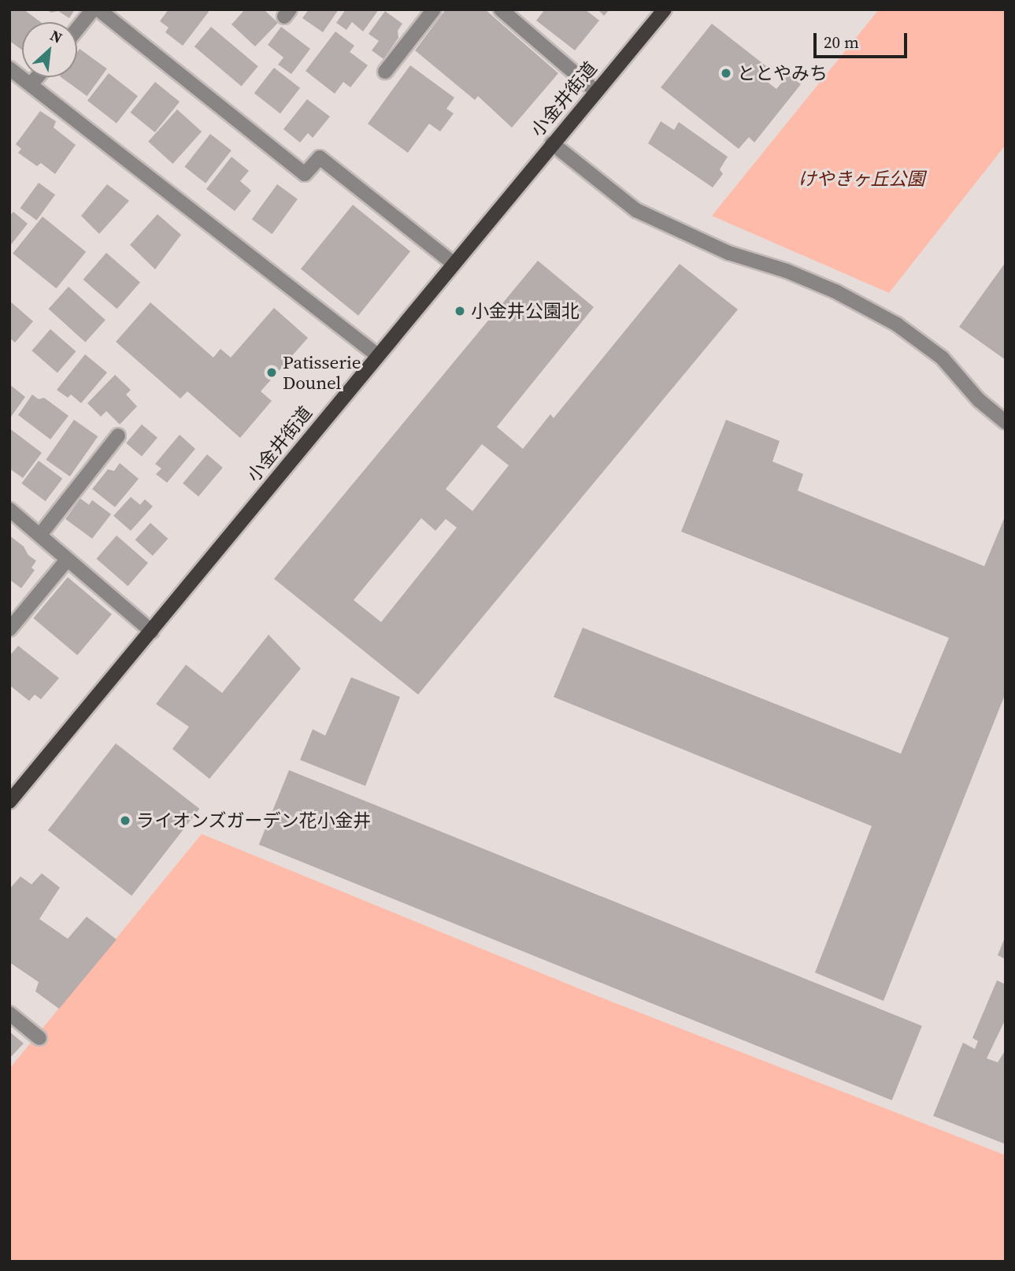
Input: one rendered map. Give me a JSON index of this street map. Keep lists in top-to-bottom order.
{
  "streets": {
    "main road": ["小金井街道"]
  },
  "parks": ["けやきヶ丘公園"],
  "places": [
    "ととやみち",
    "小金井公園北",
    "Patisserie Dounel",
    "ライオンズガーデン花小金井"
  ],
  "scale_bar": "20 m",
  "north": "top right"
}
